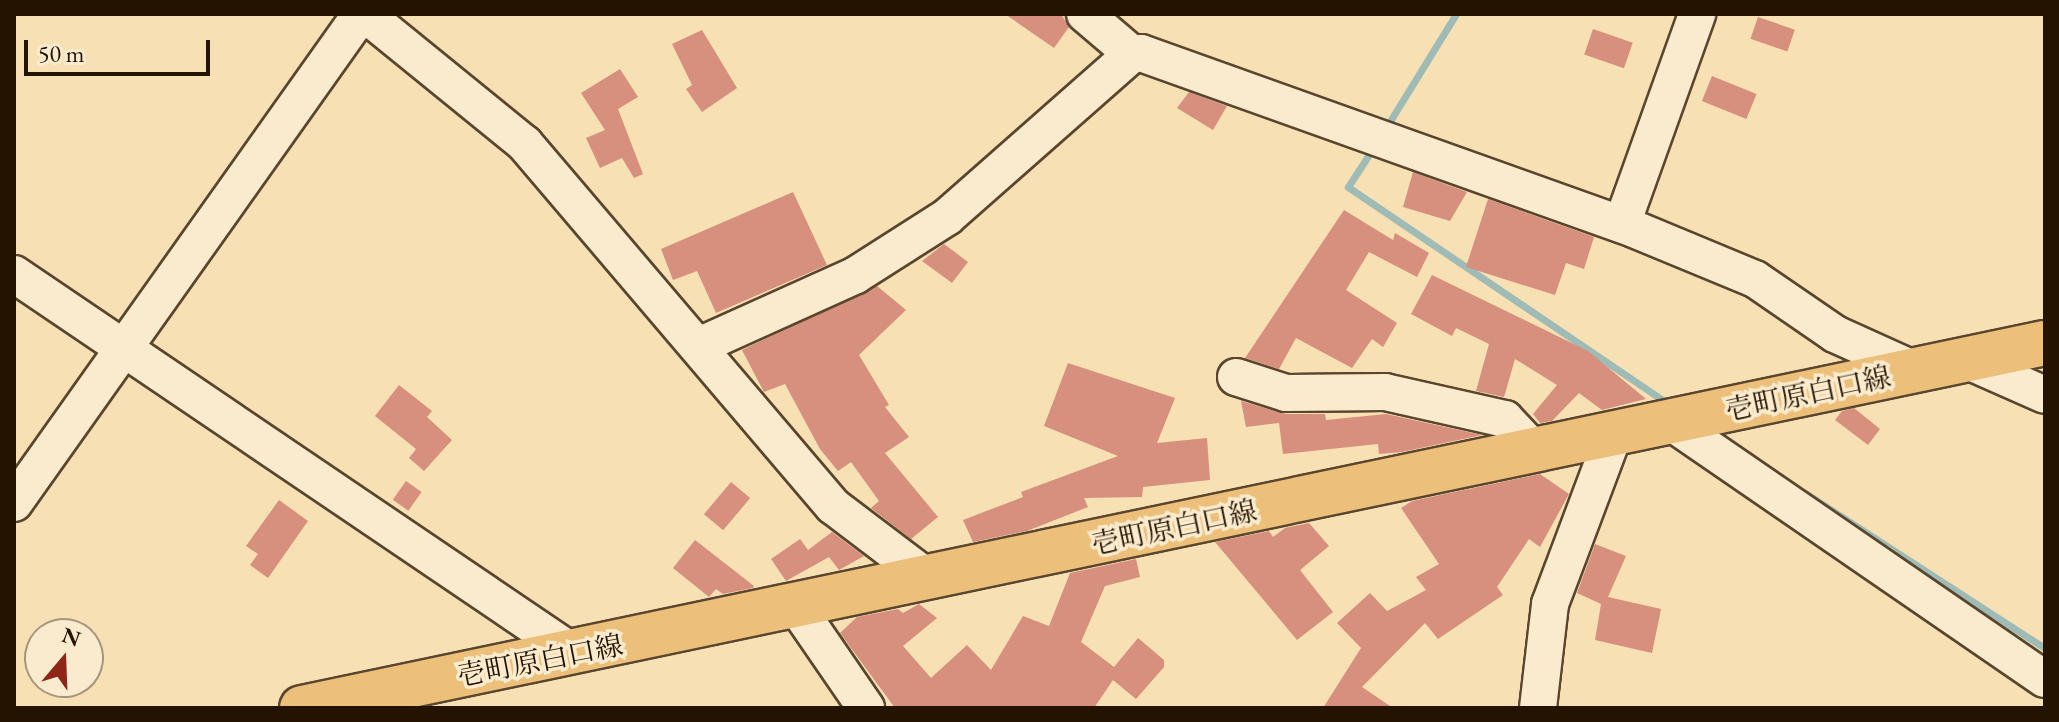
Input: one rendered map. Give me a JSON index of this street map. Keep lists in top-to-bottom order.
{
  "streets": {
    "main road": ["壱町原白口線"]
  },
  "scale_bar": "50 m",
  "north": "top"
}
